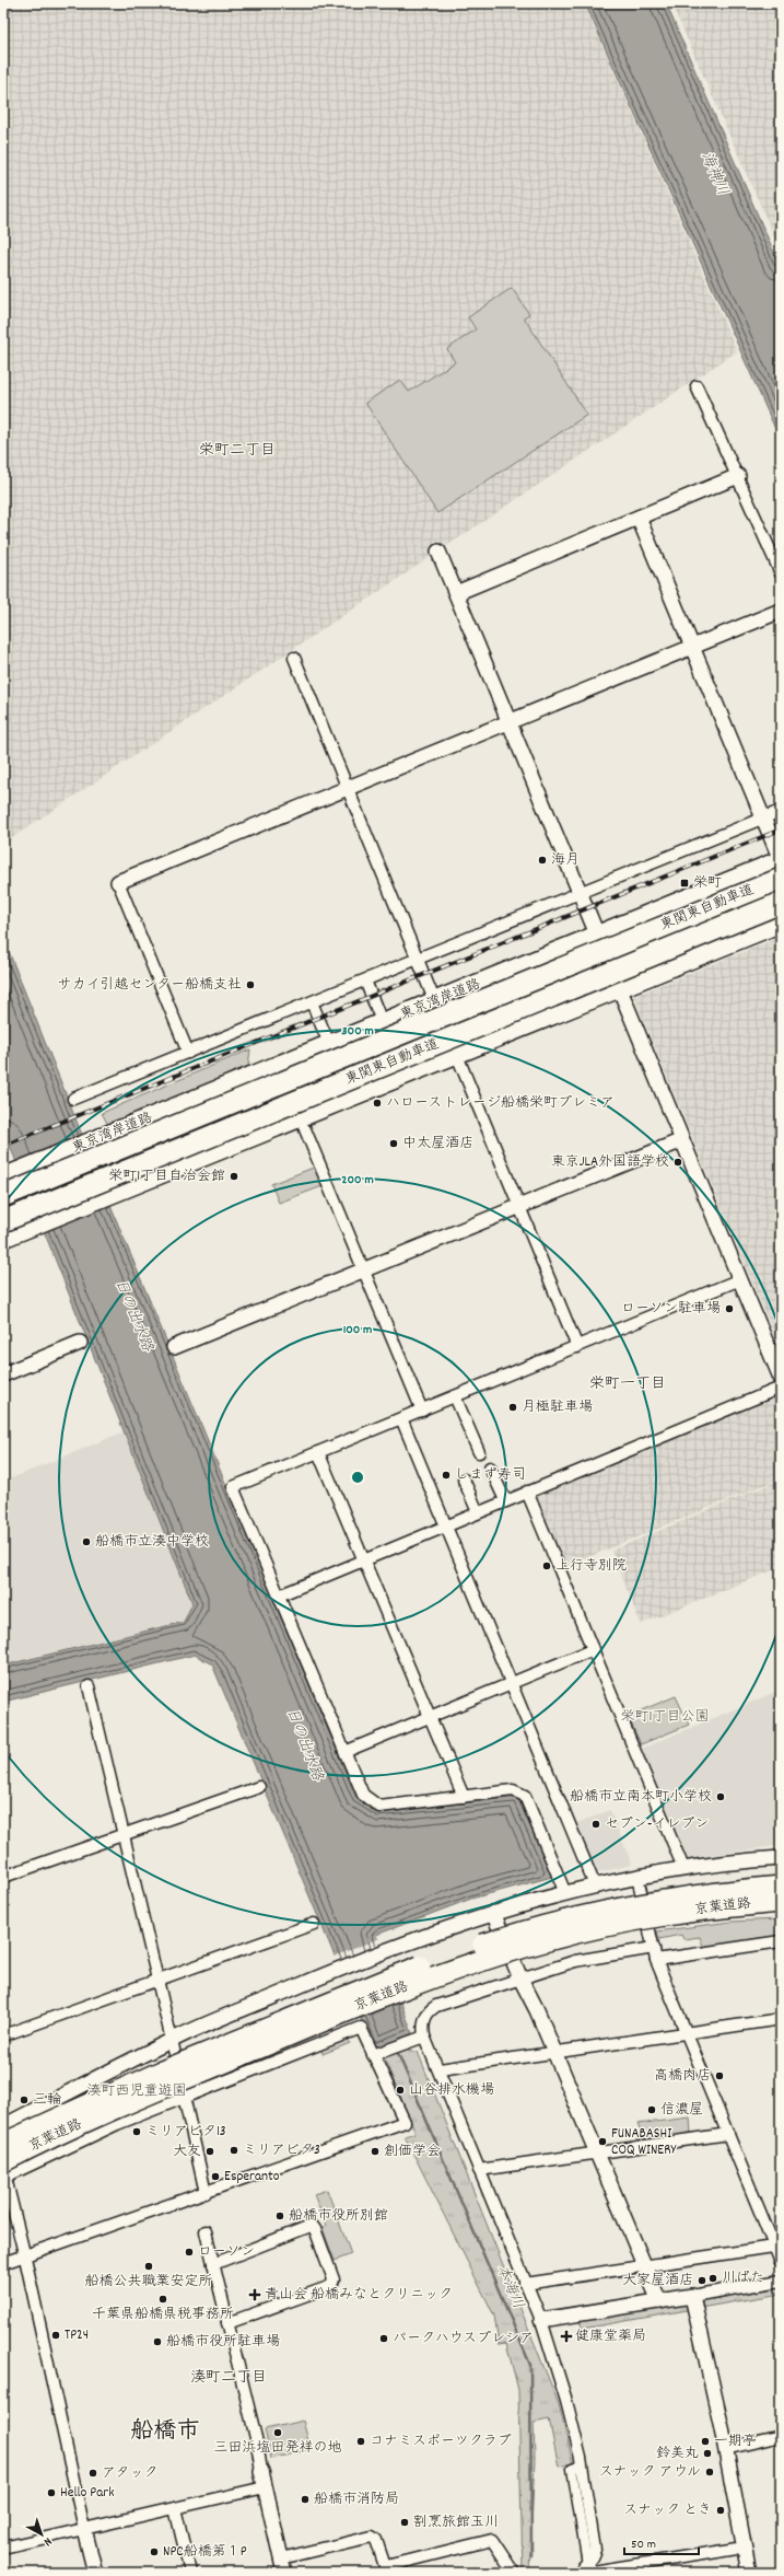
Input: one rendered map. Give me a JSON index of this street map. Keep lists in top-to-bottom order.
{
  "streets": {
    "highway": ["東関東自動車道", "東京湾岸道路", "京葉道路"]
  },
  "districts": [
    "栄町二丁目",
    "栄町一丁目",
    "湊町二丁目",
    "船橋市"
  ],
  "water": ["海神川", "日の出水路", "本海川"],
  "parks": ["栄町1丁目公園", "湊町西児童遊園"],
  "places": {
    "other": [
      "海月",
      "サカイ引越センター船橋支社",
      "ハローストレージ船橋栄町プレミア",
      "中太屋酒店",
      "東京JLA外国語学校",
      "栄町1丁目自治会館",
      "ローソン駐車場",
      "月極駐車場",
      "しまず寿司",
      "船橋市立湊中学校",
      "上行寺別院",
      "船橋市立南本町小学校",
      "セブン-イレブン",
      "高橋肉店",
      "山谷排水機場",
      "三輪",
      "信濃屋",
      "ミリアビタ13",
      "FUNABASHI COQ WINERY",
      "ミリアビタ3",
      "大友",
      "創価学会",
      "Esperanto",
      "船橋市役所別館",
      "ローソン",
      "船橋公共職業安定所",
      "川ばた",
      "大家屋酒店",
      "千葉県船橋県税事務所",
      "TP24",
      "パークハウスプレシア",
      "船橋市役所駐車場",
      "三田浜塩田発祥の地",
      "コナミスポーツクラブ",
      "一期亭",
      "鈴美丸",
      "スナック アウル",
      "アタック",
      "Hello Park",
      "船橋市消防局",
      "スナック とき",
      "割烹旅館玉川",
      "NPC船橋第１P"
    ],
    "transit": ["栄町"],
    "health": ["青山会 船橋みなとクリニック", "健康堂薬局"]
  },
  "scale_bar": "50 m",
  "north": "bottom right",
  "rings": ["300 m", "200 m", "100 m"]
}
